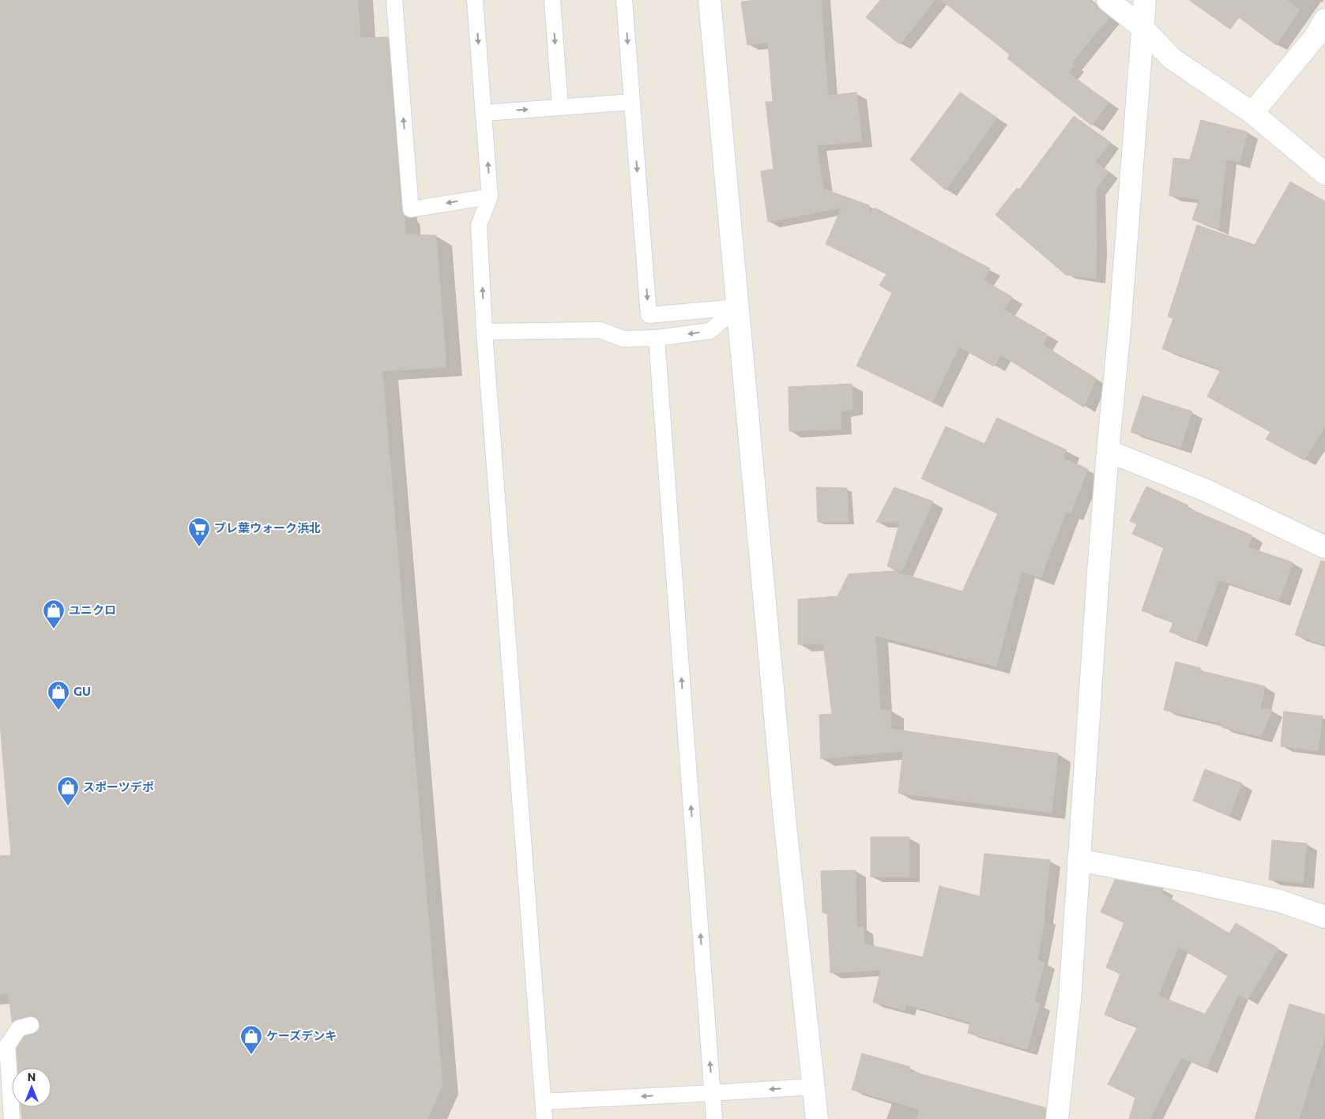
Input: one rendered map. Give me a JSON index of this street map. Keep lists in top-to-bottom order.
{
  "places": {
    "supermarket": ["プレ葉ウォーク浜北"],
    "shop": [
      "ユニクロ",
      "GU",
      "スポーツデポ",
      "ケーズデンキ"
    ]
  },
  "north": "top"
}
